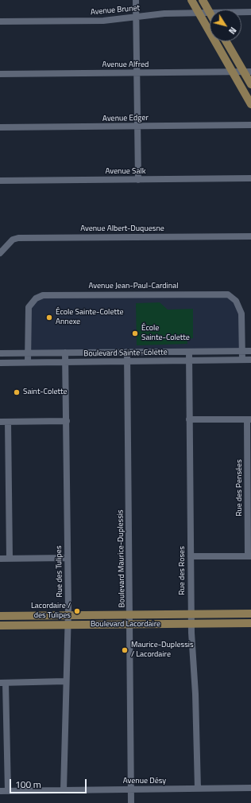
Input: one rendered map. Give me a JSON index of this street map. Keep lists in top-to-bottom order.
{
  "streets": {
    "main road": ["Boulevard Lacordaire"],
    "street": [
      "Avenue Brunet",
      "Avenue Alfred",
      "Avenue Edger",
      "Avenue Salk",
      "Avenue Albert-Duquesne",
      "Avenue Jean-Paul-Cardinal",
      "Boulevard Sainte-Colette",
      "Rue des Pensées",
      "Boulevard Maurice-Duplessis",
      "Rue des Roses",
      "Rue des Tulipes",
      "Avenue Désy"
    ]
  },
  "crossings": [
    ["Avenue Jean-Paul-Cardinal", "Boulevard Sainte-Colette"],
    ["Boulevard Sainte-Colette", "Boulevard Maurice-Duplessis"],
    ["Boulevard Sainte-Colette", "Rue des Roses"],
    ["Boulevard Sainte-Colette", "Rue des Tulipes"],
    ["Boulevard Maurice-Duplessis", "Boulevard Lacordaire"],
    ["Boulevard Maurice-Duplessis", "Avenue Désy"],
    ["Rue des Roses", "Boulevard Lacordaire"],
    ["Rue des Roses", "Avenue Désy"],
    ["Rue des Tulipes", "Boulevard Lacordaire"],
    ["Rue des Tulipes", "Avenue Désy"]
  ],
  "places": [
    "École Sainte-Colette Annexe",
    "École Sainte-Colette",
    "Saint-Colette",
    "Lacordaire / des Tulipes",
    "Maurice-Duplessis / Lacordaire"
  ],
  "scale_bar": "100 m",
  "north": "bottom right"
}
